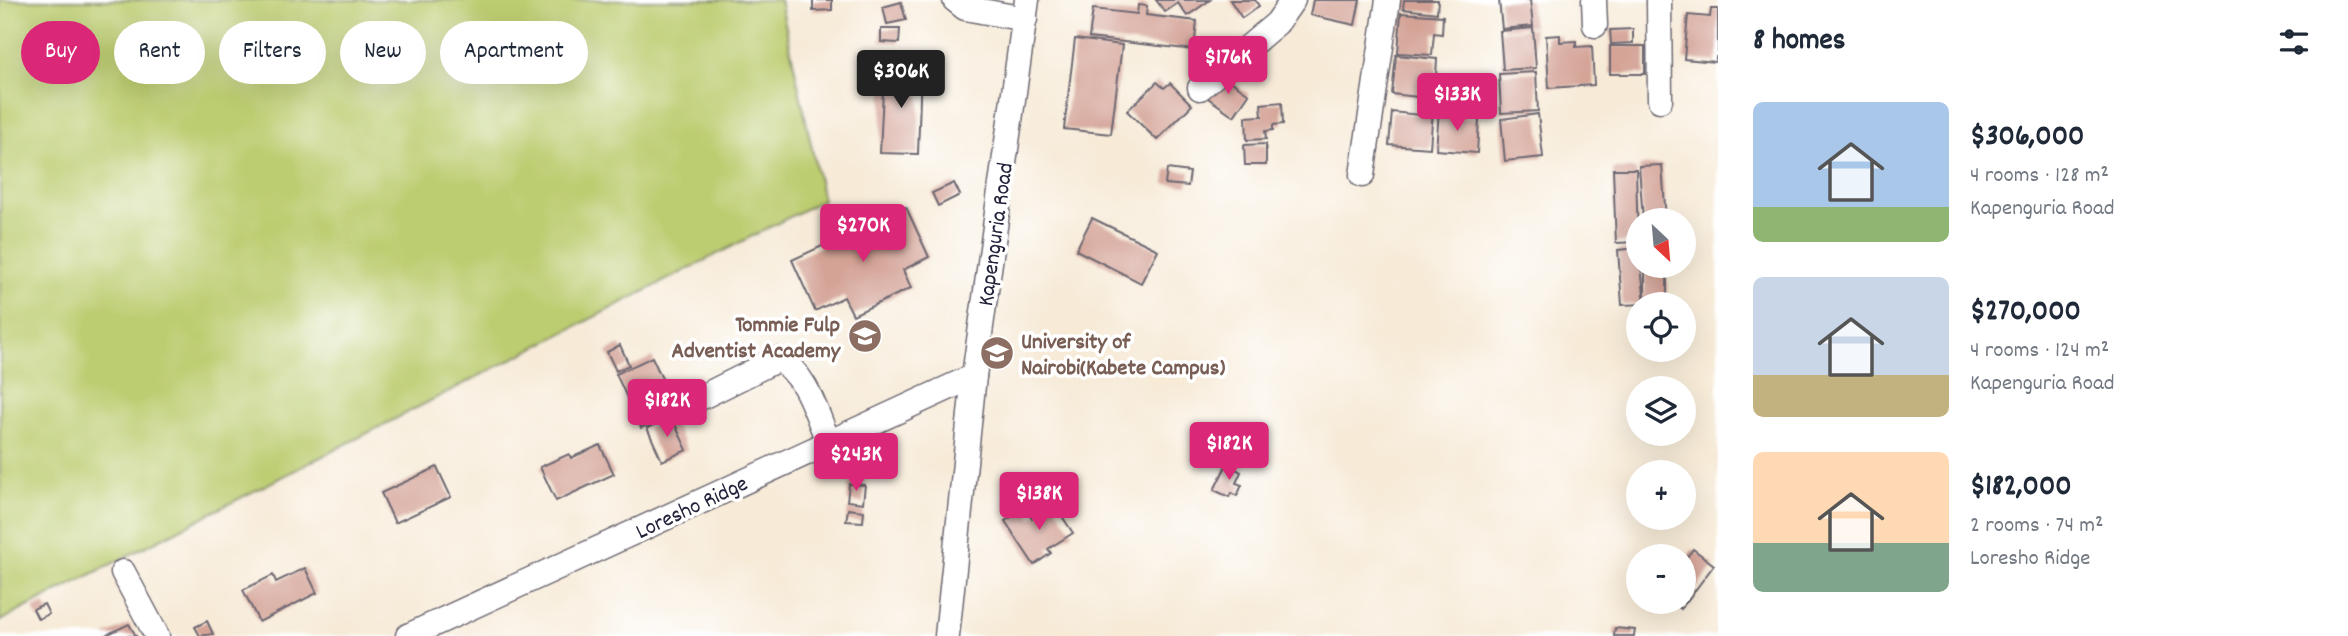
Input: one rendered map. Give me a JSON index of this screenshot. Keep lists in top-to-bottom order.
{
  "streets": {
    "street": ["Kapenguria Road", "Loresho Ridge"]
  },
  "crossings": [
    ["Kapenguria Road", "Loresho Ridge"]
  ],
  "places": {
    "school or university": ["Tommie Fulp Adventist Academy", "University of Nairobi(Kabete Campus)"]
  },
  "north": "bottom right",
  "page": {
    "heading": "8 homes",
    "chip": [
      "Buy",
      "Rent",
      "Filters",
      "New",
      "Apartment"
    ],
    "price": [
      "$176K",
      "$306K",
      "$133K",
      "$270K",
      "$182K",
      "$182K",
      "$243K",
      "$138K"
    ],
    "list": [
      {
        "name": "$306,000",
        "note": "4 rooms · 128 m² · Kapenguria Road"
      },
      {
        "name": "$270,000",
        "note": "4 rooms · 124 m² · Kapenguria Road"
      },
      {
        "name": "$182,000",
        "note": "2 rooms · 74 m² · Loresho Ridge"
      }
    ],
    "map_buttons": ["+", "−"]
  }
}
